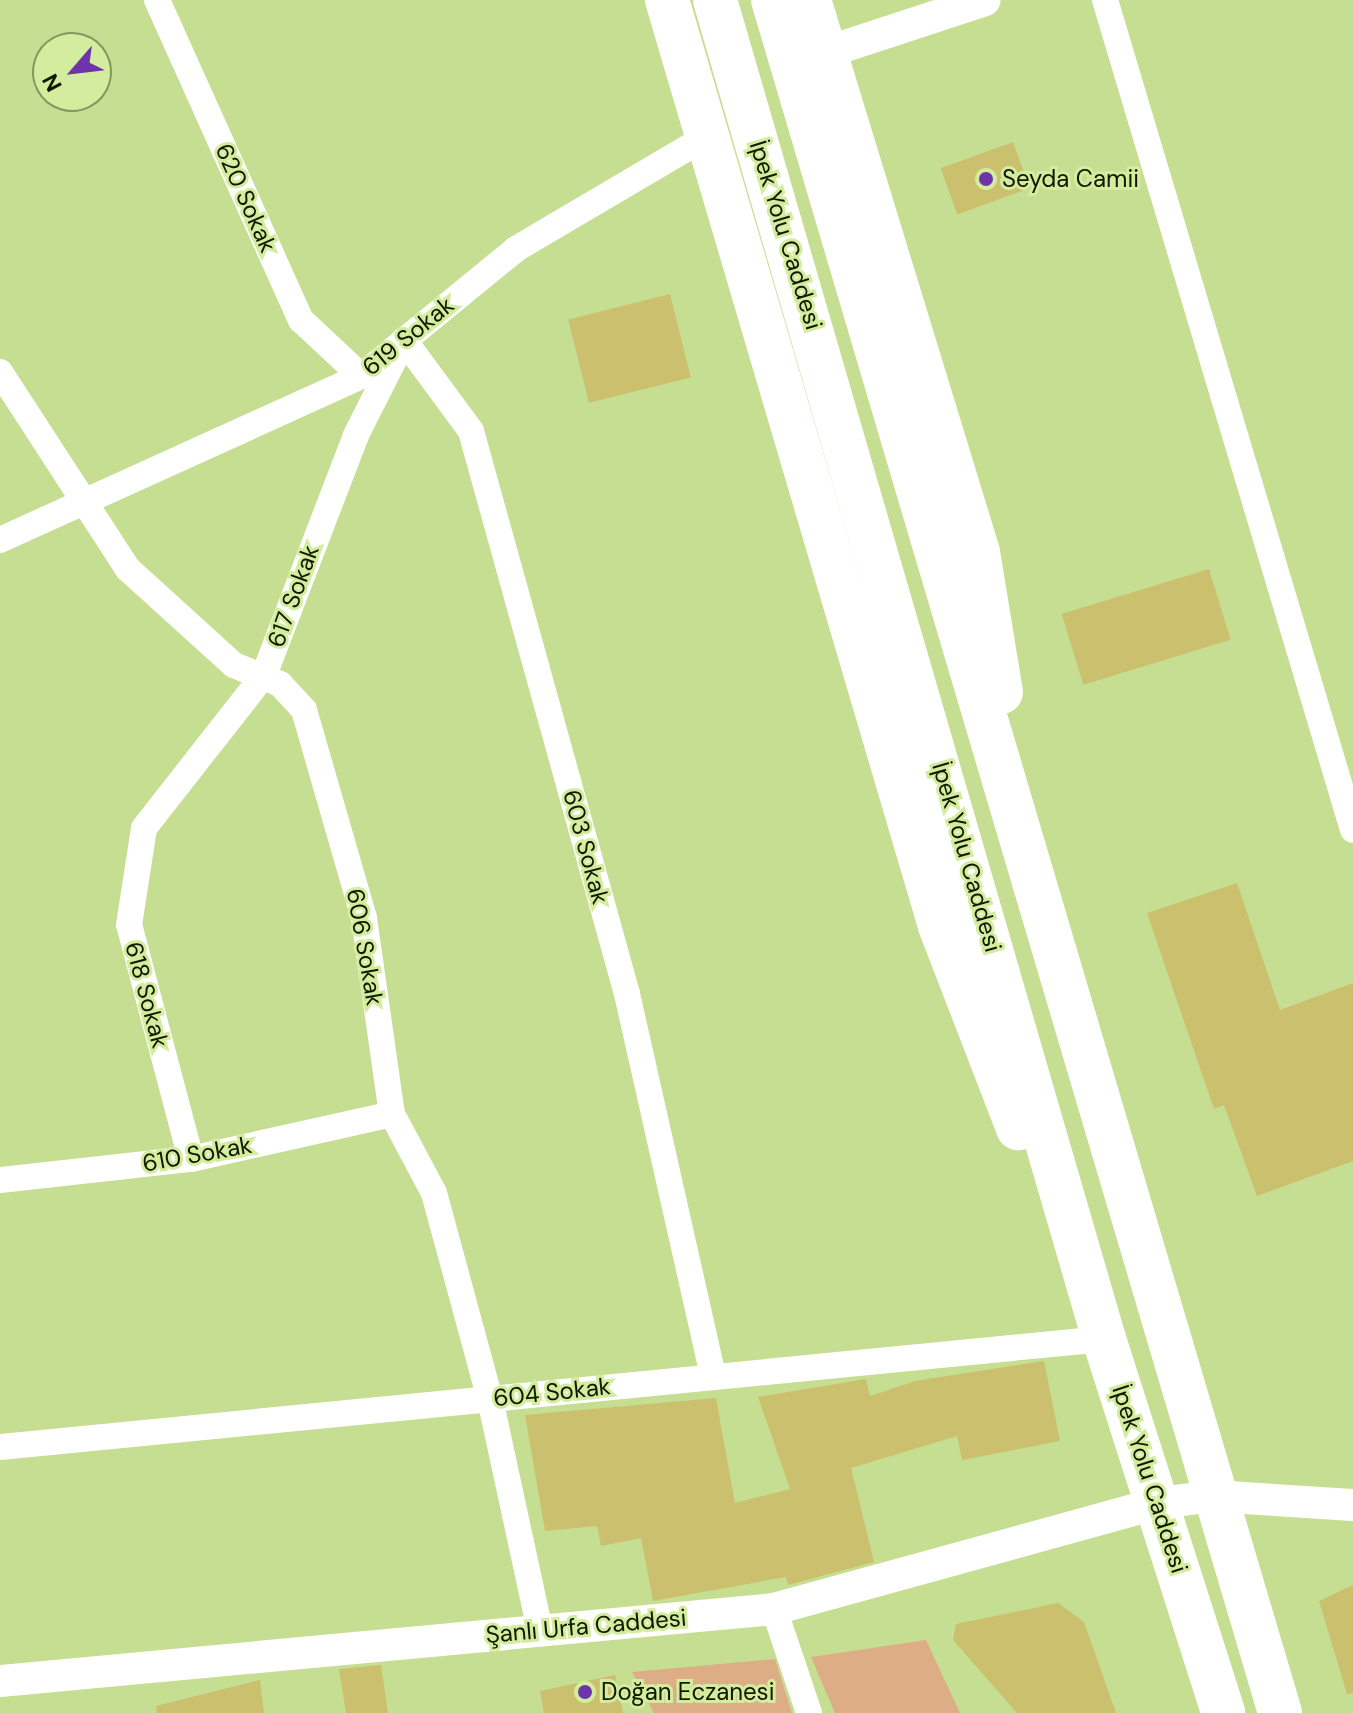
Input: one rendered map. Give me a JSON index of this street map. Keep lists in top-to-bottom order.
{
  "streets": {
    "highway": ["İpek Yolu Caddesi"],
    "street": [
      "620 Sokak",
      "619 Sokak",
      "617 Sokak",
      "603 Sokak",
      "606 Sokak",
      "618 Sokak",
      "610 Sokak",
      "604 Sokak",
      "Şanlı Urfa Caddesi"
    ]
  },
  "crossings": [
    ["620 Sokak", "619 Sokak"],
    ["İpek Yolu Caddesi", "604 Sokak"],
    ["İpek Yolu Caddesi", "Şanlı Urfa Caddesi"],
    ["619 Sokak", "617 Sokak"],
    ["619 Sokak", "603 Sokak"],
    ["619 Sokak", "606 Sokak"],
    ["617 Sokak", "603 Sokak"],
    ["617 Sokak", "606 Sokak"],
    ["617 Sokak", "618 Sokak"],
    ["603 Sokak", "604 Sokak"],
    ["606 Sokak", "610 Sokak"],
    ["606 Sokak", "604 Sokak"],
    ["606 Sokak", "Şanlı Urfa Caddesi"],
    ["618 Sokak", "610 Sokak"]
  ],
  "places": ["Seyda Camii", "Doğan Eczanesi"],
  "north": "bottom left"
}
